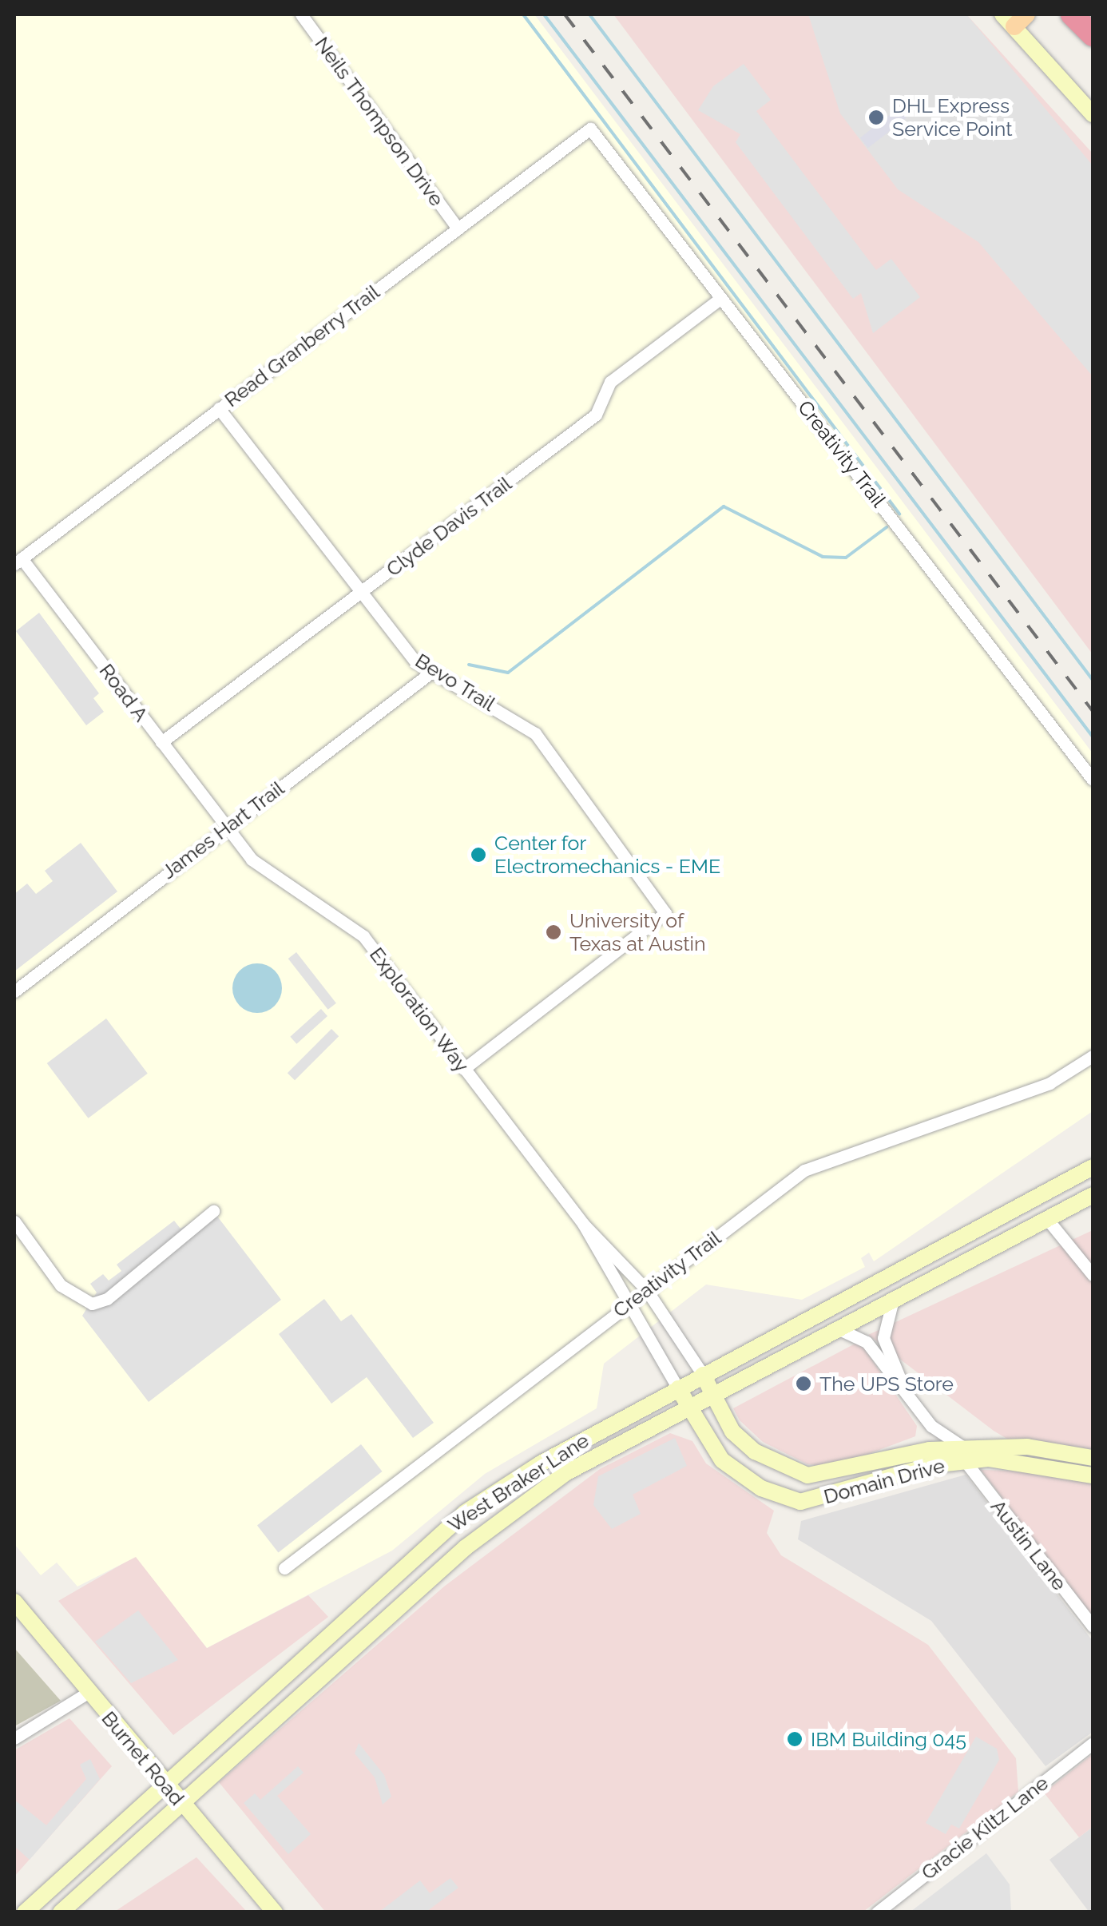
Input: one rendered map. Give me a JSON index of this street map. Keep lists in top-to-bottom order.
{
  "streets": {
    "main road": ["Domain Drive", "West Braker Lane", "Burnet Road"],
    "street": [
      "Neils Thompson Drive",
      "Read Granberry Trail",
      "Creativity Trail",
      "Clyde Davis Trail",
      "Bevo Trail",
      "Road A",
      "James Hart Trail",
      "Exploration Way",
      "Austin Lane",
      "Gracie Kiltz Lane"
    ]
  },
  "crossings": [
    ["Neils Thompson Drive", "Read Granberry Trail"],
    ["Read Granberry Trail", "Creativity Trail"],
    ["Read Granberry Trail", "Bevo Trail"],
    ["Read Granberry Trail", "Road A"],
    ["Creativity Trail", "Clyde Davis Trail"],
    ["Creativity Trail", "Exploration Way"],
    ["Clyde Davis Trail", "Bevo Trail"],
    ["Clyde Davis Trail", "Road A"],
    ["Bevo Trail", "James Hart Trail"],
    ["Bevo Trail", "Exploration Way"],
    ["Road A", "James Hart Trail"],
    ["Road A", "Exploration Way"],
    ["James Hart Trail", "Exploration Way"],
    ["Exploration Way", "Domain Drive"],
    ["Exploration Way", "West Braker Lane"],
    ["Domain Drive", "West Braker Lane"],
    ["Domain Drive", "Austin Lane"],
    ["West Braker Lane", "Burnet Road"]
  ],
  "places": [
    "DHL Express Service Point",
    "Center for Electromechanics - EME",
    "University of Texas at Austin",
    "The UPS Store",
    "IBM Building 045"
  ]
}
